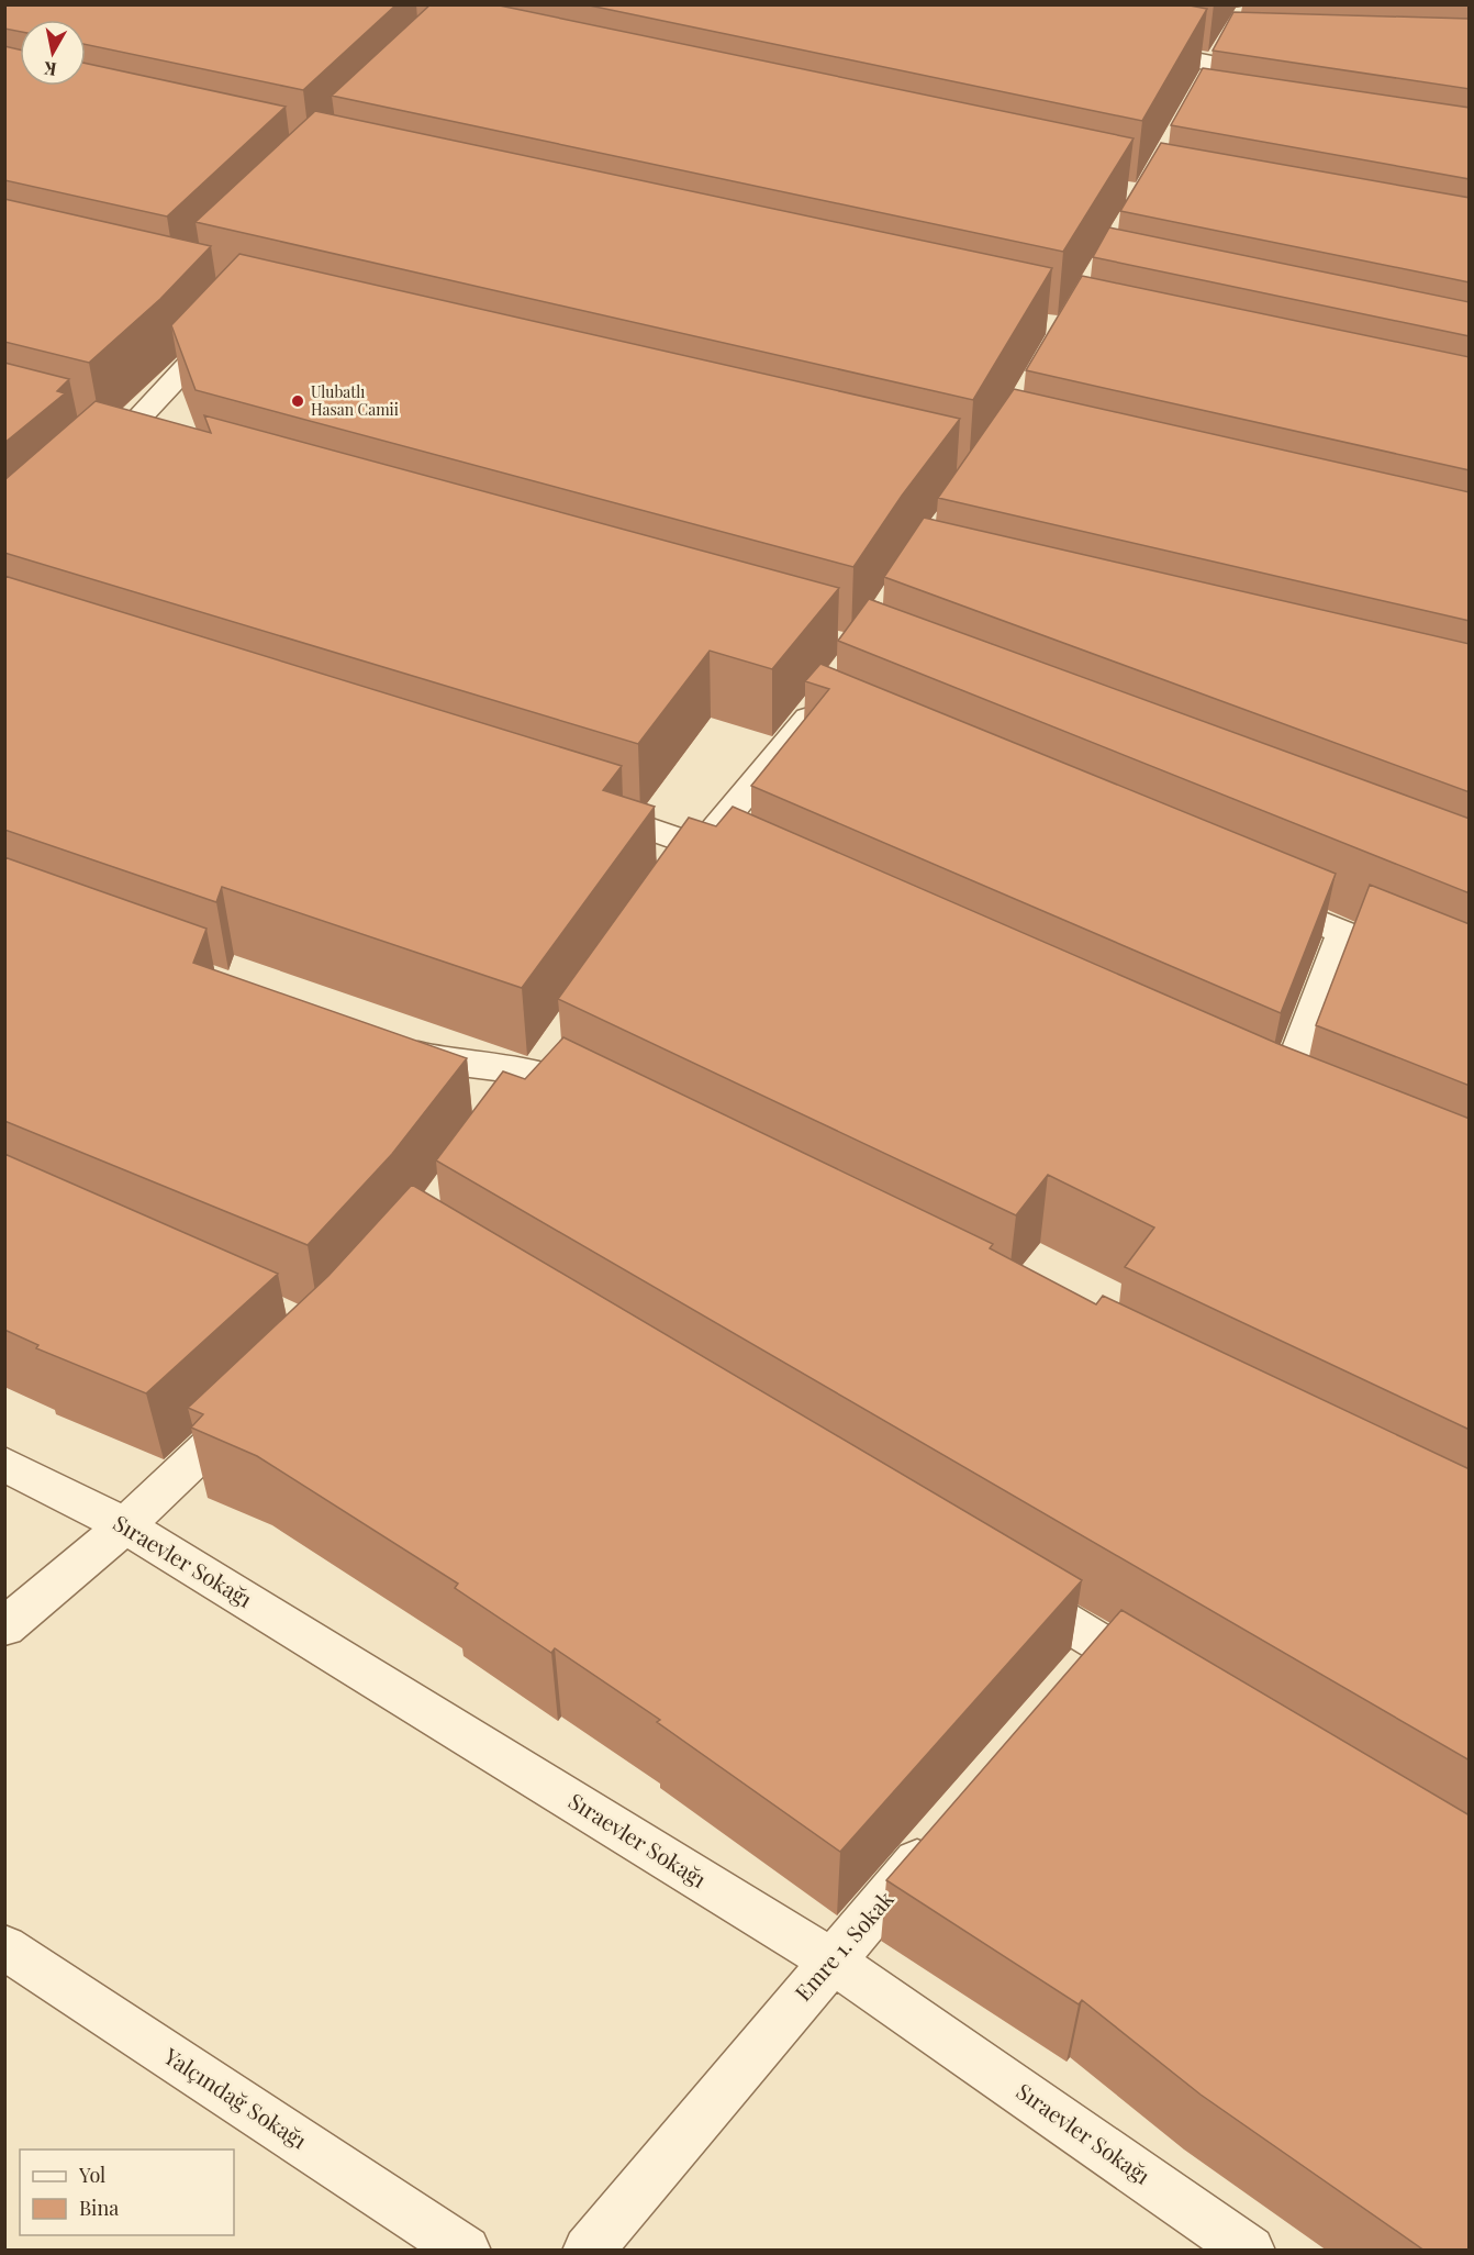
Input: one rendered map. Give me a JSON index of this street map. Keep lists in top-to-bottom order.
{
  "streets": {
    "street": ["Sıraevler Sokağı", "Emre 1. Sokak", "Yalçındağ Sokağı"]
  },
  "crossings": [
    ["Sıraevler Sokağı", "Emre 1. Sokak"]
  ],
  "places": ["Ulubatlı Hasan Camii"],
  "legend": ["Yol", "Bina"],
  "north": "bottom"
}
